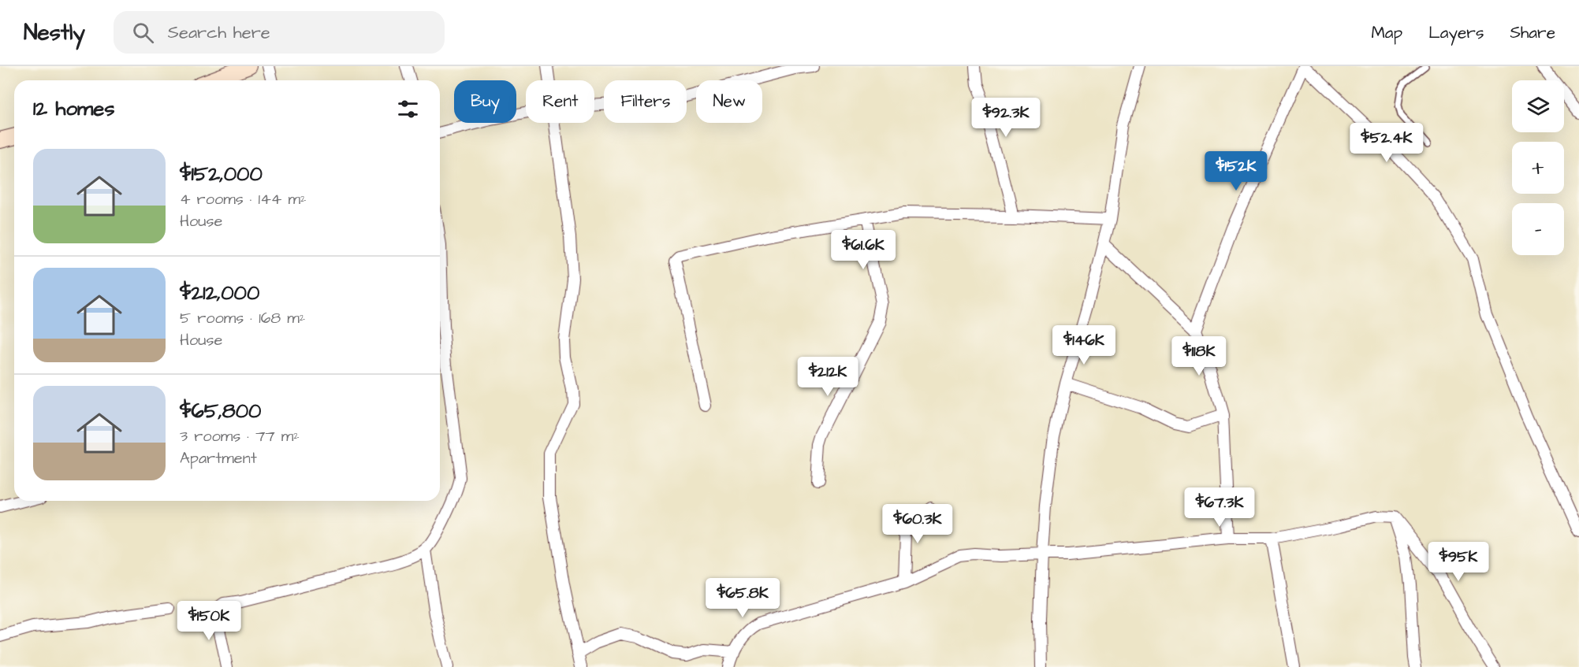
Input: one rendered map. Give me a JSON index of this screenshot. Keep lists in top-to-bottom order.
{
  "page": {
    "header": "Nestly",
    "search": "Search here",
    "nav": ["Map", "Layers", "Share"],
    "map_buttons": ["+", "−"],
    "chip": [
      "Buy",
      "Rent",
      "Filters",
      "New"
    ],
    "heading": "12 homes",
    "price": [
      "$92.3K",
      "$52.4K",
      "$152K",
      "$61.6K",
      "$146K",
      "$118K",
      "$212K",
      "$67.3K",
      "$60.3K",
      "$95K",
      "$65.8K",
      "$150K"
    ],
    "list": [
      {
        "name": "$152,000",
        "note": "4 rooms · 144 m² · House"
      },
      {
        "name": "$212,000",
        "note": "5 rooms · 168 m² · House"
      },
      {
        "name": "$65,800",
        "note": "3 rooms · 77 m² · Apartment"
      }
    ]
  }
}
